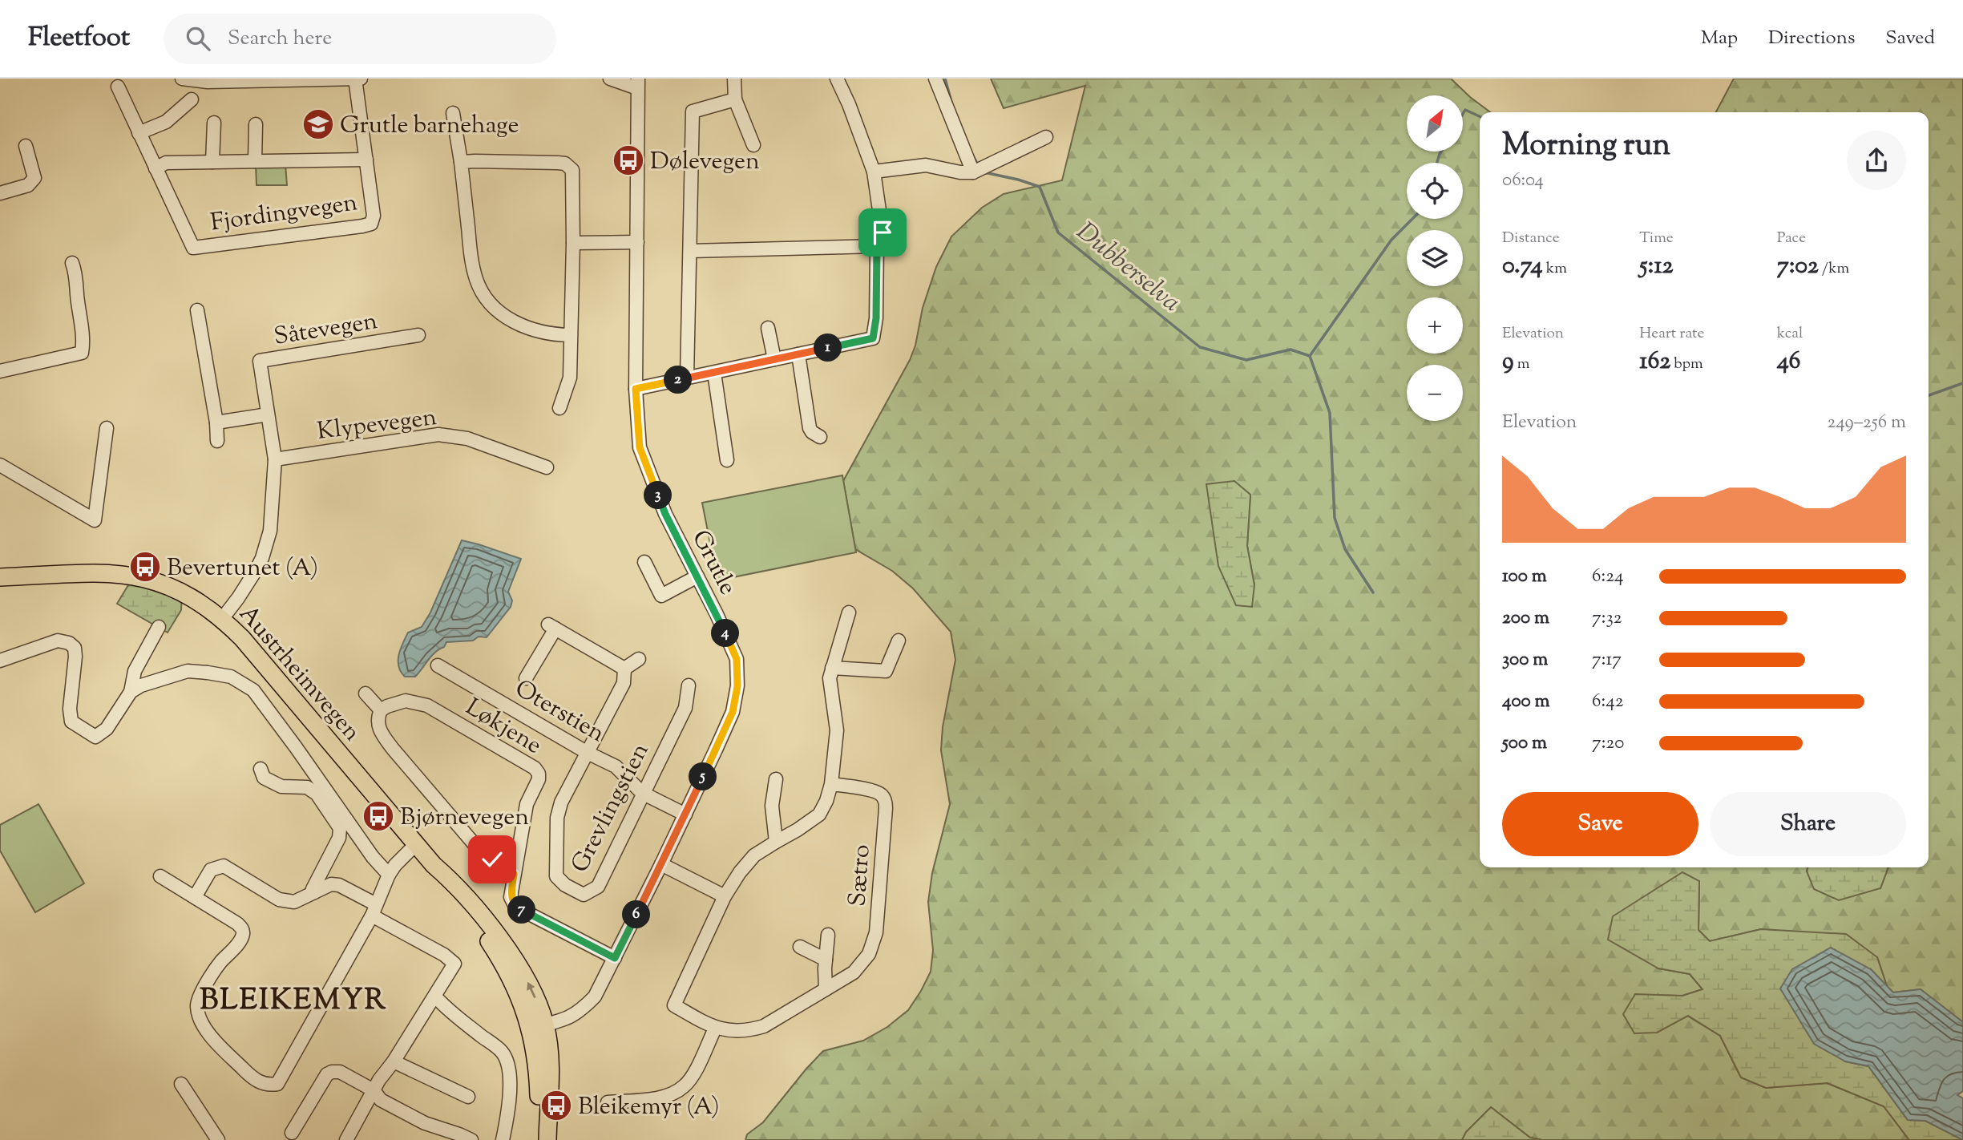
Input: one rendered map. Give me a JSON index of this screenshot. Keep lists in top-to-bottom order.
{
  "streets": {
    "main road": ["Austrheimvegen"],
    "street": [
      "Fjordingvegen",
      "Såtevegen",
      "Klypevegen",
      "Grutle",
      "Oterstien",
      "Løkjene",
      "Grevlingstien",
      "Sætro"
    ]
  },
  "crossings": [
    ["Såtevegen", "Klypevegen"],
    ["Såtevegen", "Austrheimvegen"],
    ["Grutle", "Austrheimvegen"],
    ["Grutle", "Oterstien"],
    ["Grutle", "Løkjene"],
    ["Oterstien", "Grevlingstien"]
  ],
  "districts": ["BLEIKEMYR"],
  "water": ["Dubberselva"],
  "places": {
    "school or university": ["Grutle barnehage"],
    "bus stop": [
      "Dølevegen",
      "Bevertunet (A)",
      "Bjørnevegen",
      "Bleikemyr (A)"
    ]
  },
  "north": "top right",
  "page": {
    "header": "Fleetfoot",
    "search": "Search here",
    "nav": ["Map", "Directions", "Saved"],
    "map_buttons": ["+", "−"],
    "heading": ["Morning run", "06:04"],
    "stats": [
      ["Distance", "0.74 km"],
      ["Time", "5:12"],
      ["Pace", "7:02 /km"],
      ["Elevation", "9 m"],
      ["Heart rate", "162 bpm"],
      ["kcal", "46"]
    ],
    "pins": [
      "1",
      "2",
      "3",
      "4",
      "5",
      "7",
      "6"
    ],
    "chart": ["Elevation", "249–256 m"],
    "list": [
      {
        "name": "100 m",
        "note": "6:24"
      },
      {
        "name": "200 m",
        "note": "7:32"
      },
      {
        "name": "300 m",
        "note": "7:17"
      },
      {
        "name": "400 m",
        "note": "6:42"
      },
      {
        "name": "500 m",
        "note": "7:20"
      }
    ],
    "buttons": ["Save", "Share"]
  }
}
